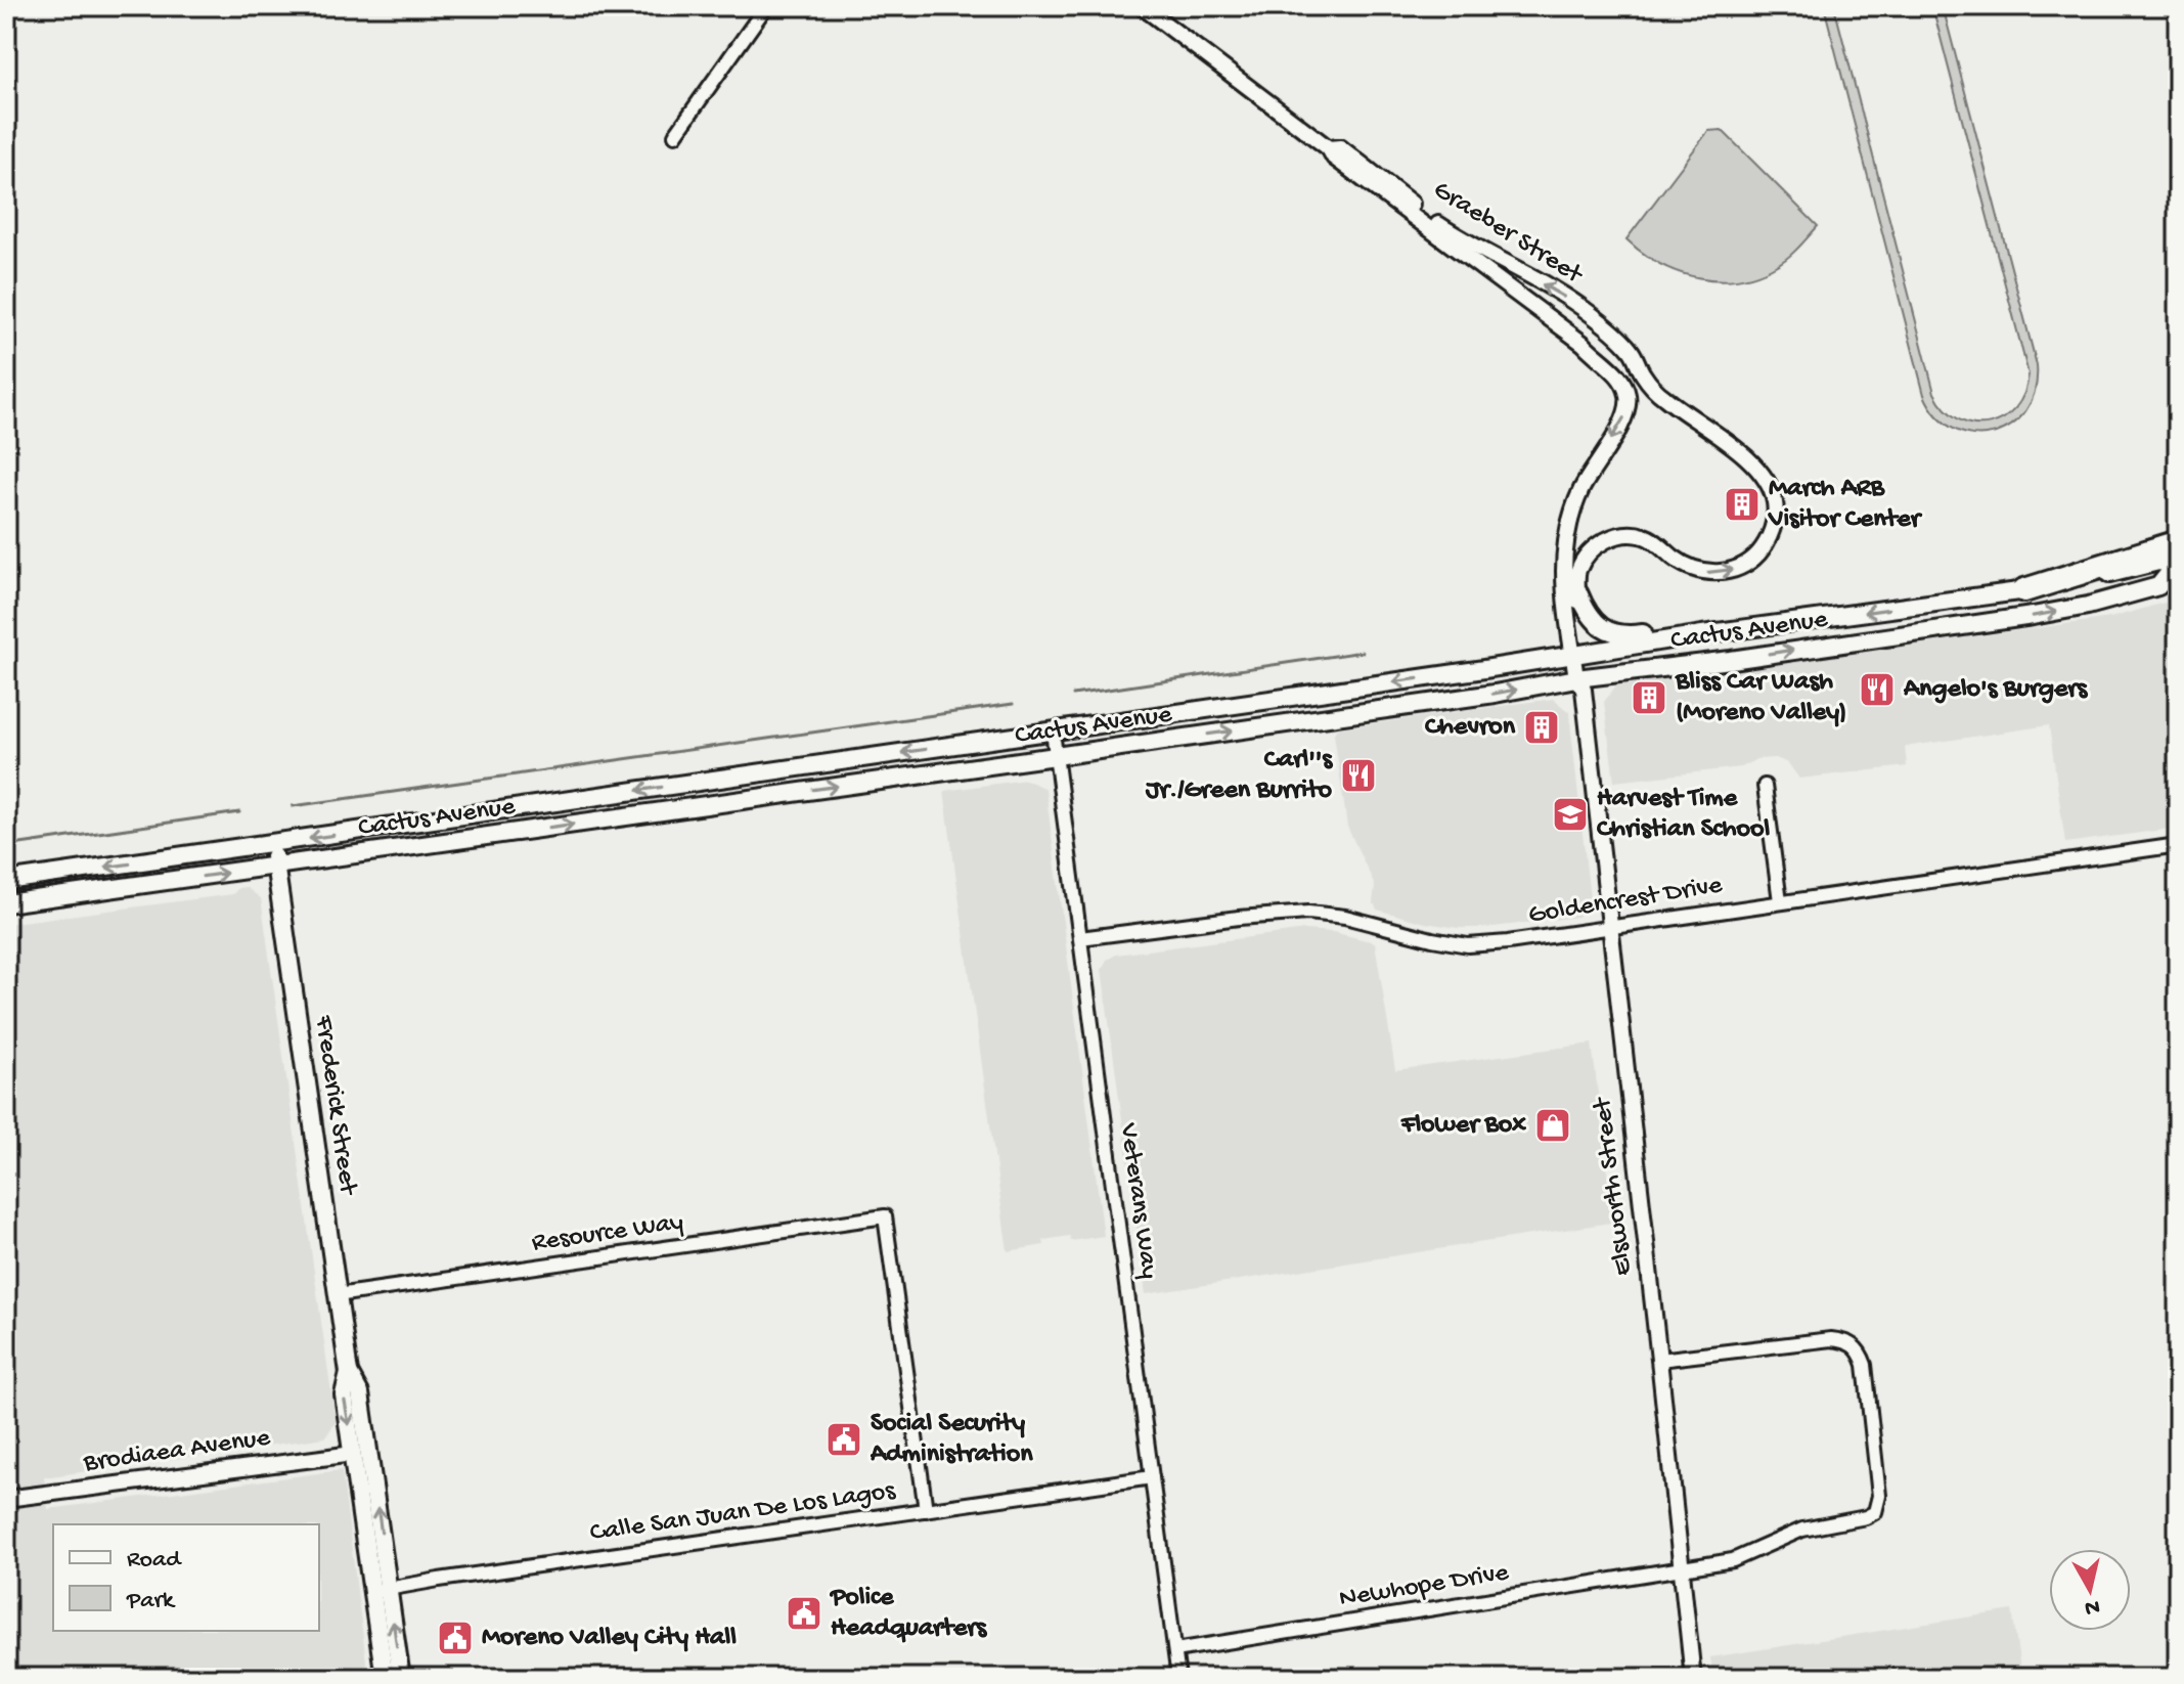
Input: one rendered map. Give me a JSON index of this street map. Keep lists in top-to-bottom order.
{
  "streets": {
    "main road": ["Cactus Avenue", "Frederick Street"],
    "street": [
      "Graeber Street",
      "Goldencrest Drive",
      "Elsworth Street",
      "Veterans Way",
      "Resource Way",
      "Brodiaea Avenue",
      "Calle San Juan De Los Lagos",
      "Newhope Drive"
    ]
  },
  "crossings": [
    ["Graeber Street", "Cactus Avenue"],
    ["Graeber Street", "Elsworth Street"],
    ["Cactus Avenue", "Frederick Street"],
    ["Cactus Avenue", "Elsworth Street"],
    ["Cactus Avenue", "Veterans Way"],
    ["Goldencrest Drive", "Elsworth Street"],
    ["Goldencrest Drive", "Veterans Way"],
    ["Frederick Street", "Resource Way"],
    ["Frederick Street", "Brodiaea Avenue"],
    ["Frederick Street", "Calle San Juan De Los Lagos"],
    ["Elsworth Street", "Newhope Drive"],
    ["Veterans Way", "Calle San Juan De Los Lagos"],
    ["Veterans Way", "Newhope Drive"],
    ["Resource Way", "Calle San Juan De Los Lagos"]
  ],
  "places": {
    "building": ["March ARB Visitor Center", "Bliss Car Wash (Moreno Valley)", "Chevron"],
    "restaurant": ["Angelo's Burgers", "Carl''s Jr./Green Burrito"],
    "school or university": ["Harvest Time Christian School"],
    "shop": ["Flower Box"],
    "public building": ["Social Security Administration", "Police Headquarters", "Moreno Valley City Hall"]
  },
  "legend": ["Road", "Park"],
  "north": "bottom"
}
